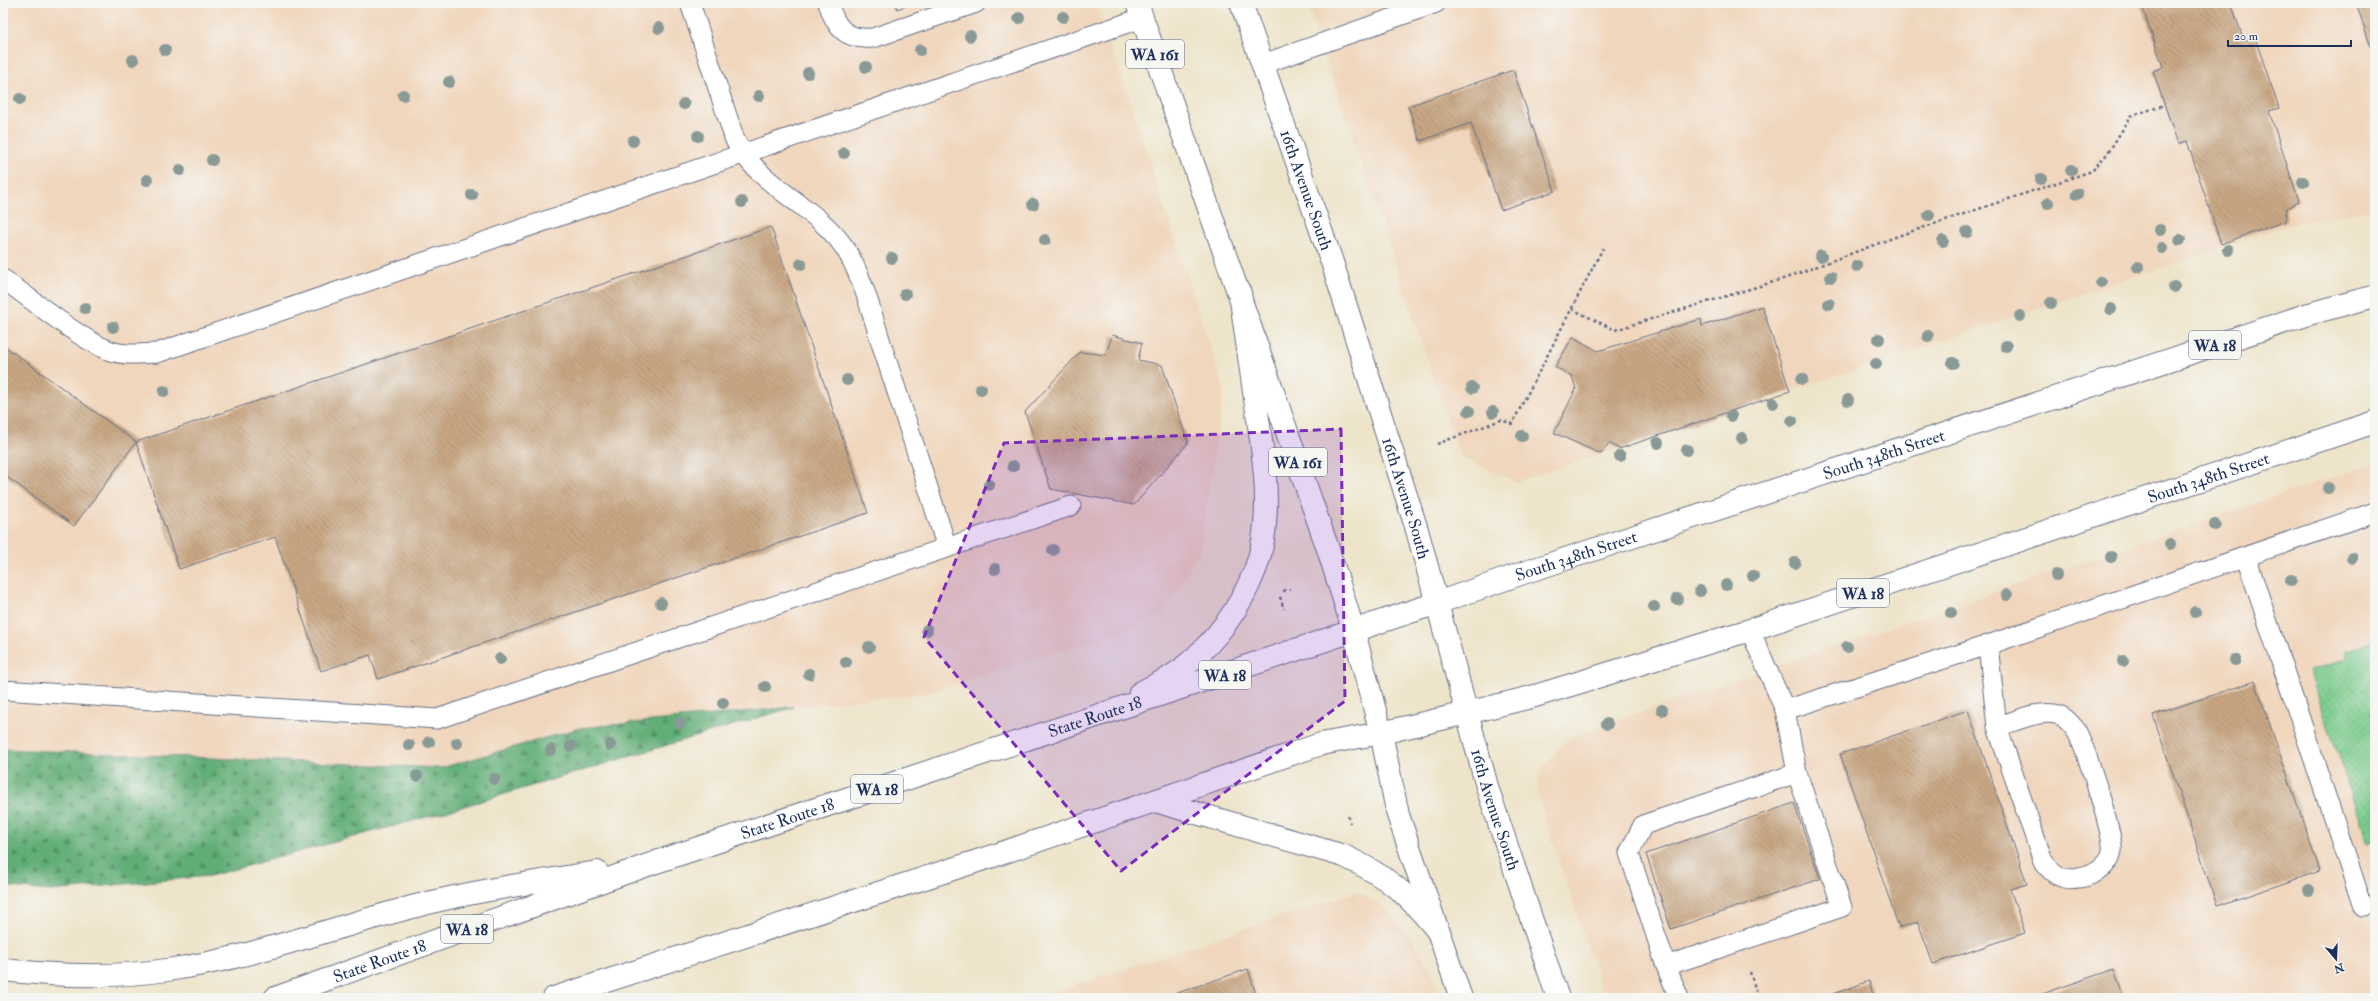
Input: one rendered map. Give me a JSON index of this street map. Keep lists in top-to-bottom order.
{
  "streets": {
    "main road": [
      "WA 161",
      "16th Avenue South",
      "WA 18",
      "South 348th Street",
      "State Route 18"
    ]
  },
  "crossings": [
    ["WA 161", "WA 18"],
    ["WA 161", "South 348th Street"],
    ["WA 161", "State Route 18"],
    ["16th Avenue South", "South 348th Street"],
    ["WA 18", "South 348th Street"],
    ["South 348th Street", "State Route 18"]
  ],
  "scale_bar": "20 m",
  "north": "bottom"
}
